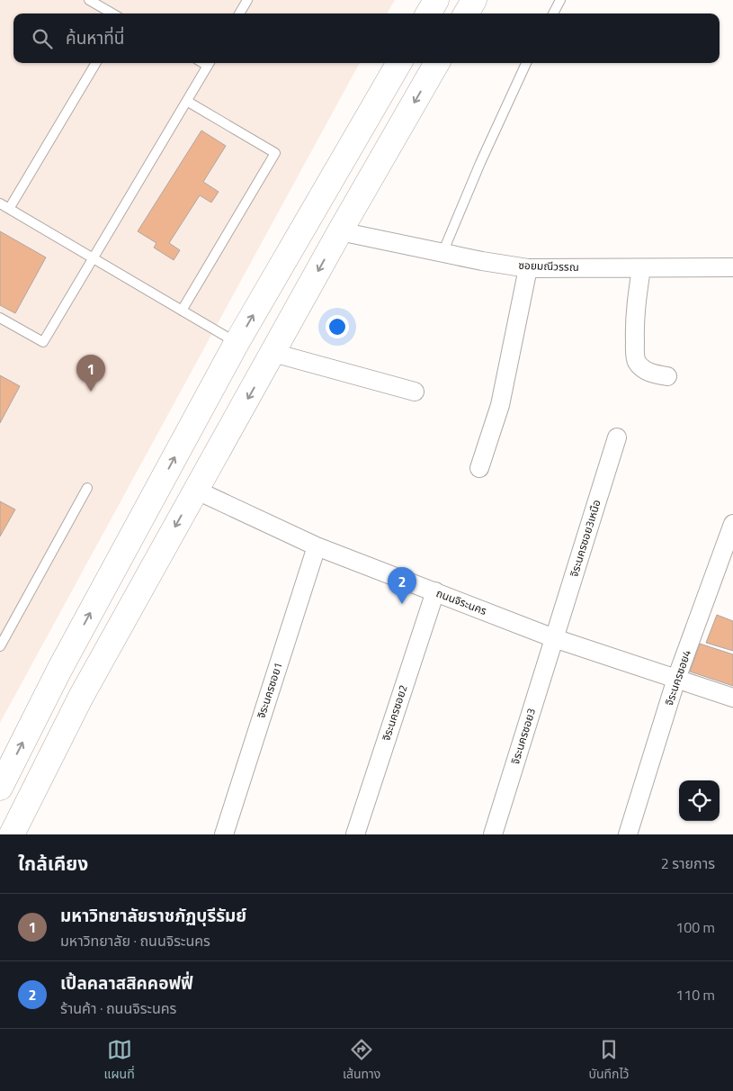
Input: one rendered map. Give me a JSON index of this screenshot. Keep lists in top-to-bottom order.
{
  "streets": {
    "street": [
      "ซอยมณีวรรณ",
      "จิระนครซอย3เหนือ",
      "ถนนจิระนคร",
      "จิระนครซอย4",
      "จิระนครซอย1",
      "จิระนครซอย2",
      "จิระนครซอย3"
    ]
  },
  "crossings": [
    ["จิระนครซอย3เหนือ", "ถนนจิระนคร"],
    ["จิระนครซอย3เหนือ", "จิระนครซอย3"],
    ["ถนนจิระนคร", "จิระนครซอย4"],
    ["ถนนจิระนคร", "จิระนครซอย1"],
    ["ถนนจิระนคร", "จิระนครซอย2"],
    ["ถนนจิระนคร", "จิระนครซอย3"]
  ],
  "page": {
    "search": "ค้นหาที่นี่",
    "pins": ["1", "2"],
    "heading": ["ใกล้เคียง", "2 รายการ"],
    "list": [
      {
        "mark": "1",
        "name": "มหาวิทยาลัยราชภัฏบุรีรัมย์",
        "note": "มหาวิทยาลัย · ถนนจิระนคร",
        "value": "100 m"
      },
      {
        "mark": "2",
        "name": "เปิ้ลคลาสสิคคอฟฟี่",
        "note": "ร้านค้า · ถนนจิระนคร",
        "value": "110 m"
      }
    ],
    "nav": ["แผนที่", "เส้นทาง", "บันทึกไว้"]
  }
}
